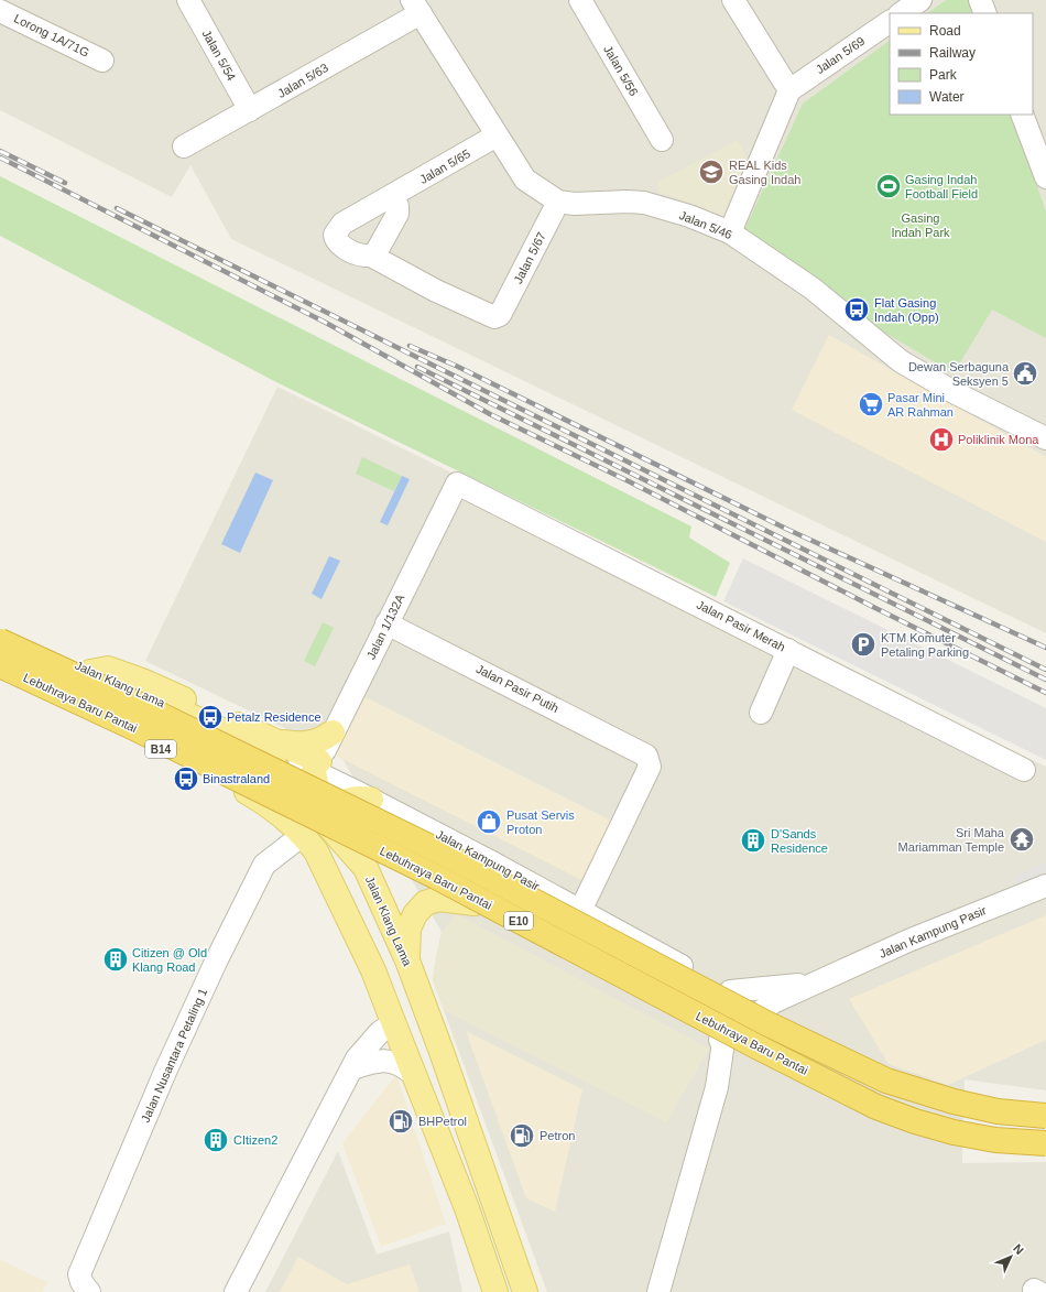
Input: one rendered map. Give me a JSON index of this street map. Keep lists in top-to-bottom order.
{
  "streets": {
    "highway": ["Lebuhraya Baru Pantai", "E10"],
    "main road": ["Jalan Klang Lama", "B14"],
    "street": [
      "Lorong 1A/71G",
      "Jalan 5/54",
      "Jalan 5/69",
      "Jalan 5/56",
      "Jalan 5/63",
      "Jalan 5/65",
      "Jalan 5/46",
      "Jalan 5/67",
      "Jalan Pasir Merah",
      "Jalan 1/132A",
      "Jalan Pasir Putih",
      "Jalan Kampung Pasir",
      "Jalan Nusantara Petaling 1"
    ]
  },
  "crossings": [
    ["Jalan 5/54", "Jalan 5/63"],
    ["Jalan 5/63", "Jalan 5/46"],
    ["Jalan 5/65", "Jalan 5/46"],
    ["Jalan 5/65", "Jalan 5/67"],
    ["Jalan 5/46", "Jalan 5/67"],
    ["Jalan Pasir Merah", "Jalan 1/132A"],
    ["Jalan 1/132A", "Jalan Pasir Putih"],
    ["Jalan 1/132A", "Jalan Kampung Pasir"],
    ["Jalan Klang Lama", "Jalan Kampung Pasir"],
    ["Jalan Pasir Putih", "Jalan Kampung Pasir"],
    ["Lebuhraya Baru Pantai", "B14"],
    ["B14", "Jalan Nusantara Petaling 1"]
  ],
  "parks": ["Gasing Indah Park"],
  "places": {
    "school or university": ["REAL Kids Gasing Indah"],
    "sports": ["Gasing Indah Football Field"],
    "bus stop": ["Flat Gasing Indah (Opp)", "Petalz Residence", "Binastraland"],
    "public building": ["Dewan Serbaguna Seksyen 5"],
    "supermarket": ["Pasar Mini AR Rahman"],
    "hospital": ["Poliklinik Mona"],
    "parking": ["KTM Komuter Petaling Parking"],
    "shop": ["Pusat Servis Proton"],
    "temple": ["Sri Maha Mariamman Temple"],
    "building": ["D'Sands Residence", "Citizen @ Old Klang Road", "CItizen2"],
    "fuel station": ["BHPetrol", "Petron"]
  },
  "legend": [
    "Road",
    "Railway",
    "Park",
    "Water"
  ],
  "north": "top right"
}
